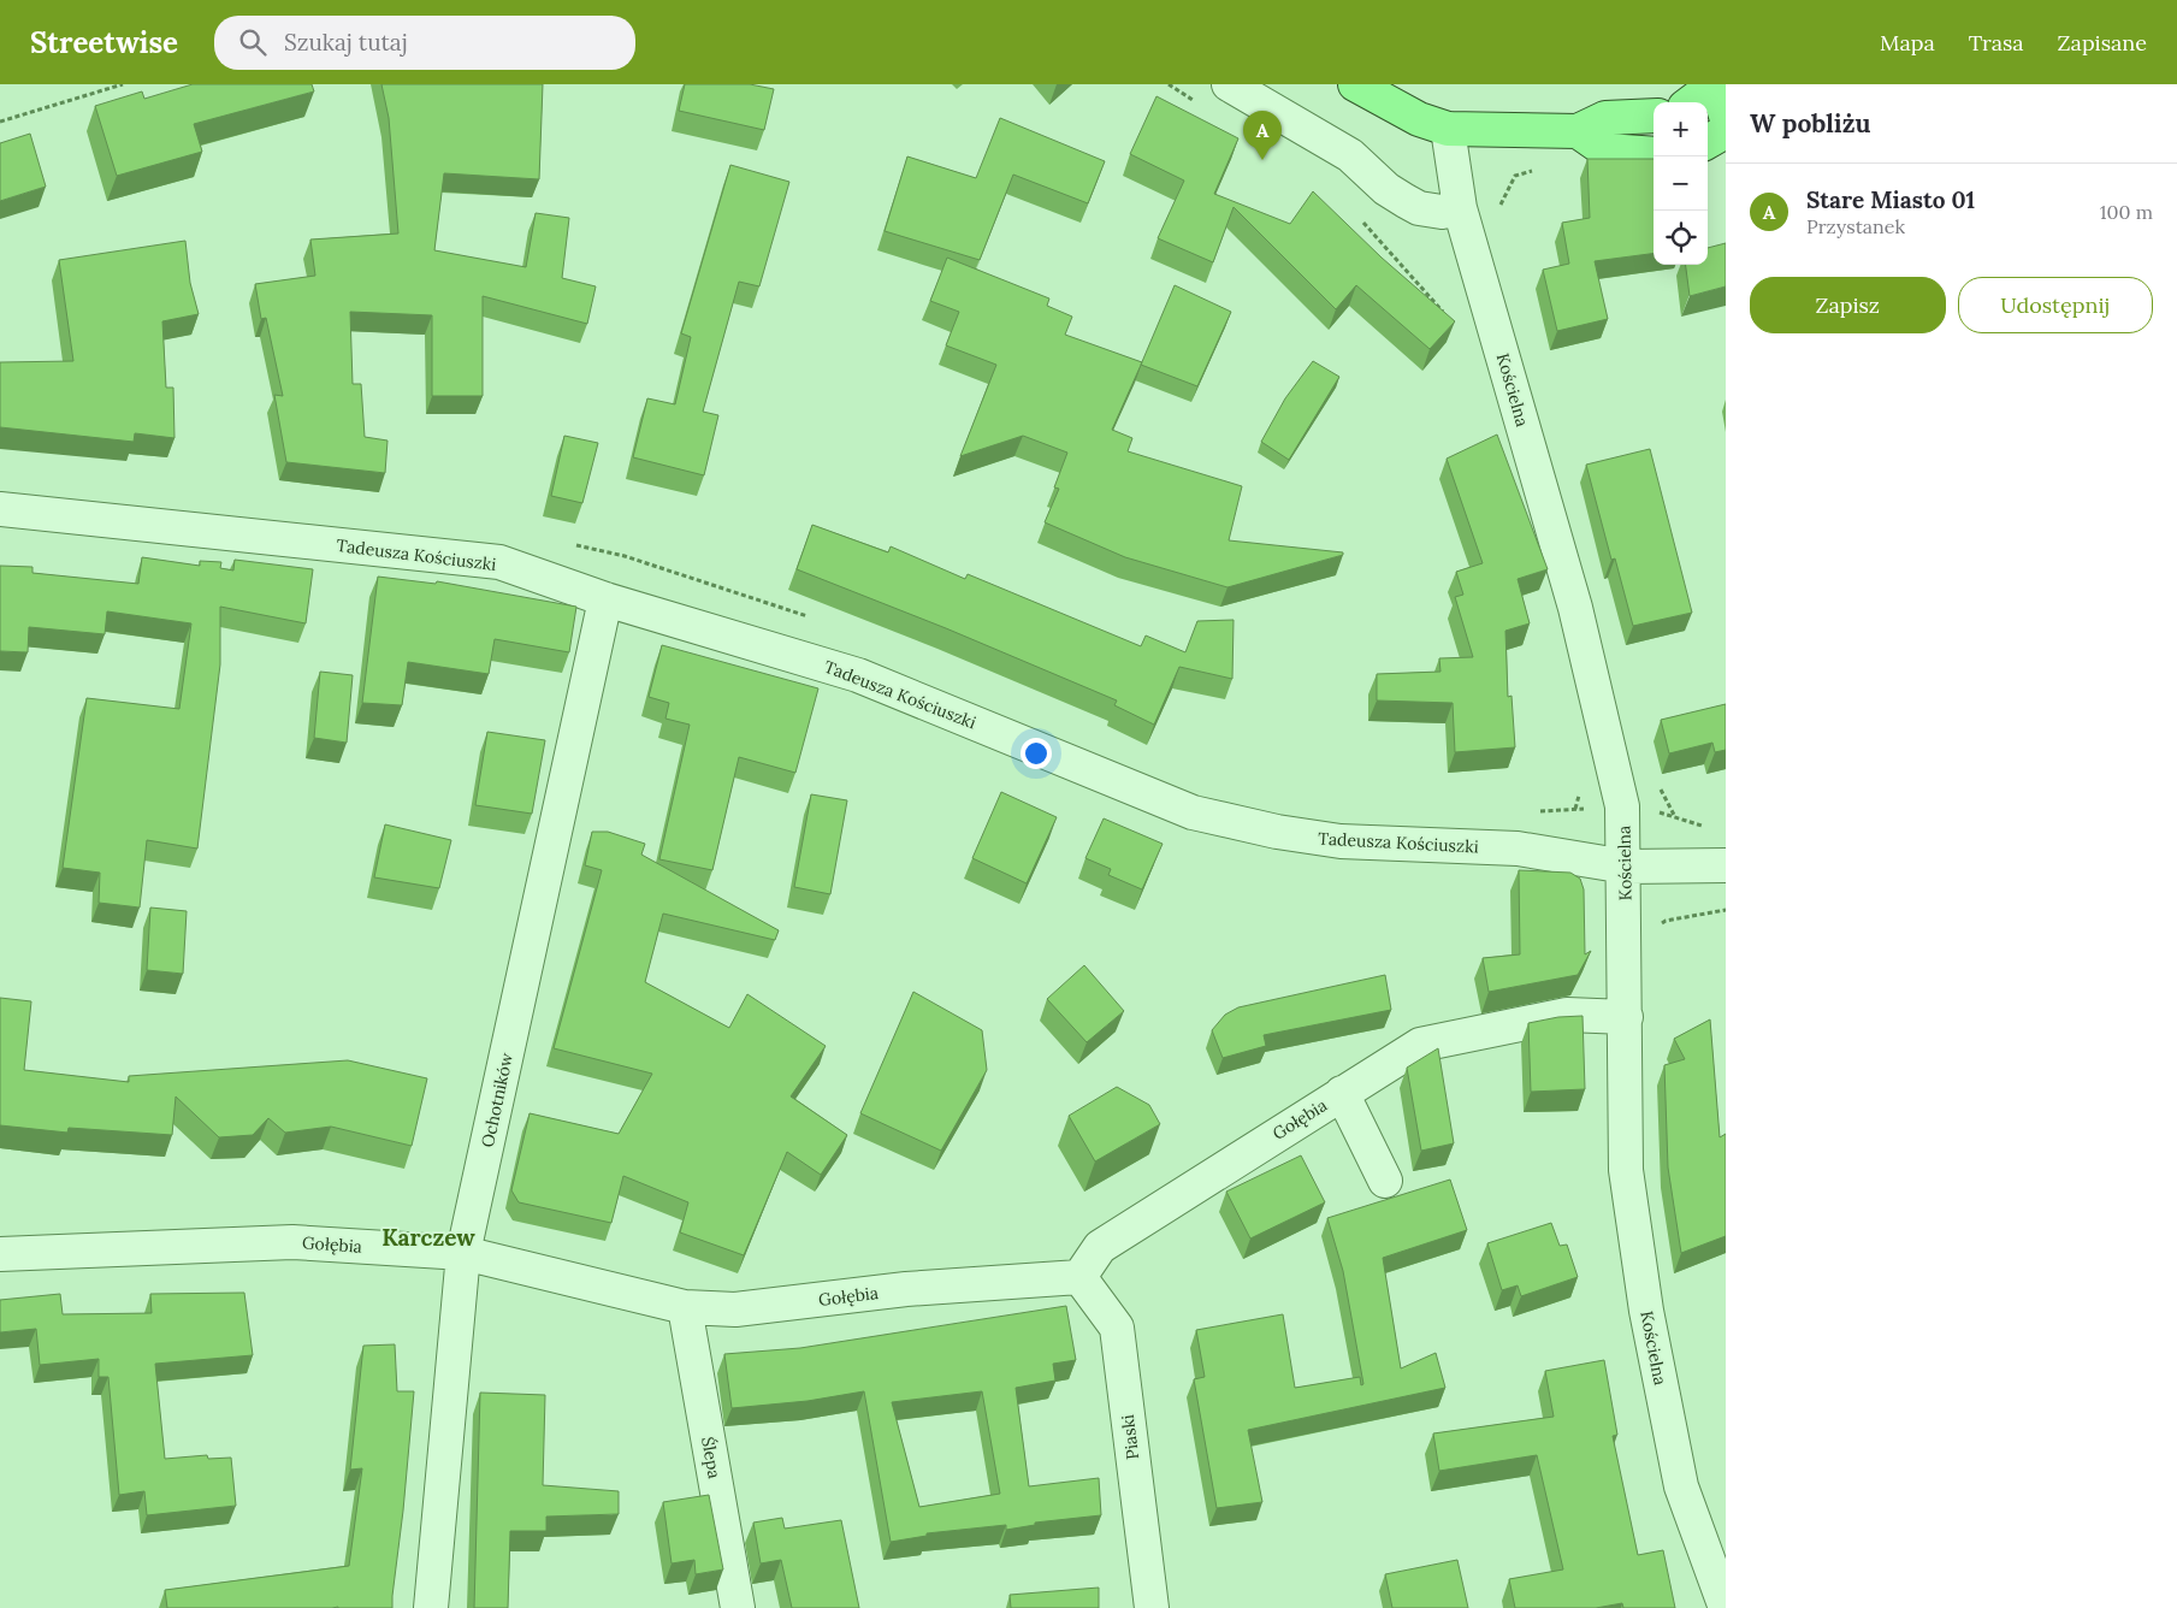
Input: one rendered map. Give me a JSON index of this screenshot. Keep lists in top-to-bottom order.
{
  "streets": {
    "street": [
      "Kościelna",
      "Tadeusza Kościuszki",
      "Ochotników",
      "Gołębia",
      "Piaski",
      "Ślepa"
    ]
  },
  "crossings": [
    ["Kościelna", "Tadeusza Kościuszki"],
    ["Kościelna", "Gołębia"],
    ["Tadeusza Kościuszki", "Ochotników"],
    ["Ochotników", "Gołębia"],
    ["Gołębia", "Piaski"],
    ["Gołębia", "Ślepa"]
  ],
  "districts": ["Karczew"],
  "page": {
    "header": "Streetwise",
    "search": "Szukaj tutaj",
    "nav": ["Mapa", "Trasa", "Zapisane"],
    "heading": "W pobliżu",
    "map_buttons": ["+", "−"],
    "pins": "A",
    "list": [
      {
        "mark": "A",
        "name": "Stare Miasto 01",
        "note": "Przystanek",
        "value": "100 m"
      }
    ],
    "buttons": ["Zapisz", "Udostępnij"]
  }
}
